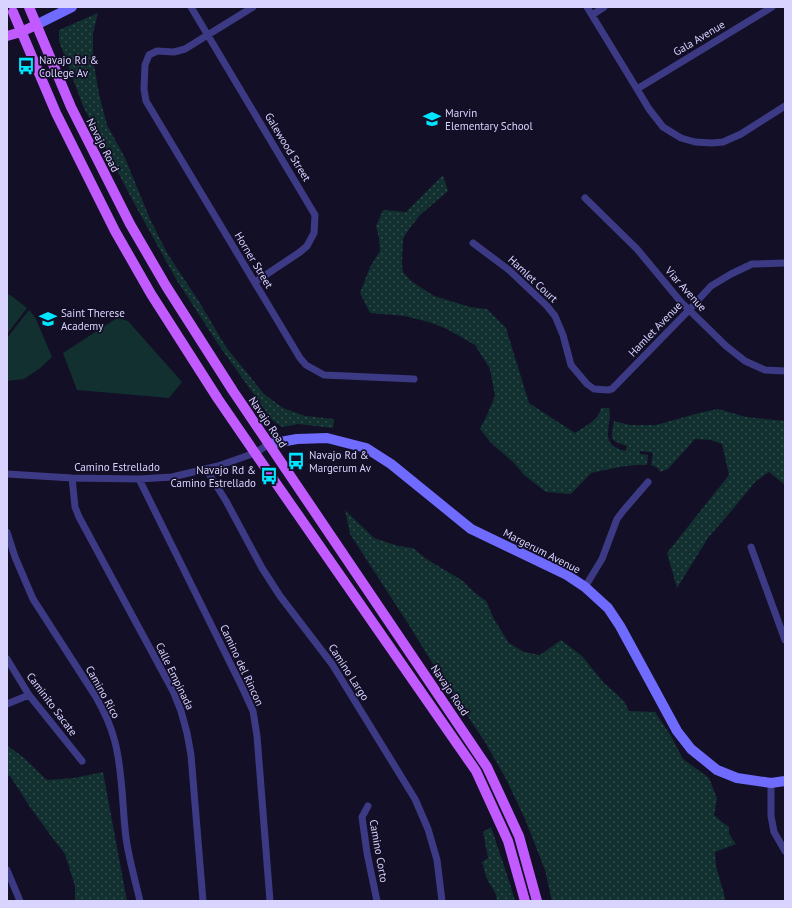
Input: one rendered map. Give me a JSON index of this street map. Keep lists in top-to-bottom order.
{
  "streets": {
    "main road": ["Navajo Road"],
    "street": [
      "Gala Avenue",
      "Galewood Street",
      "Horner Street",
      "Hamlet Court",
      "Viar Avenue",
      "Hamlet Avenue",
      "Camino Estrellado",
      "Margerum Avenue",
      "Camino del Rincon",
      "Camino Largo",
      "Calle Empinada",
      "Camino Rico",
      "Caminito Sacate",
      "Camino Corto"
    ]
  },
  "crossings": [
    ["Navajo Road", "Camino Estrellado"],
    ["Navajo Road", "Margerum Avenue"],
    ["Galewood Street", "Horner Street"],
    ["Hamlet Court", "Hamlet Avenue"],
    ["Viar Avenue", "Hamlet Avenue"],
    ["Camino Estrellado", "Margerum Avenue"],
    ["Camino Estrellado", "Camino del Rincon"],
    ["Camino Estrellado", "Camino Largo"],
    ["Camino Estrellado", "Calle Empinada"]
  ],
  "places": {
    "bus stop": ["Navajo Rd & College Av", "Navajo Rd & Margerum Av", "Navajo Rd & Camino Estrellado"],
    "school or university": ["Marvin Elementary School", "Saint Therese Academy"]
  }
}
